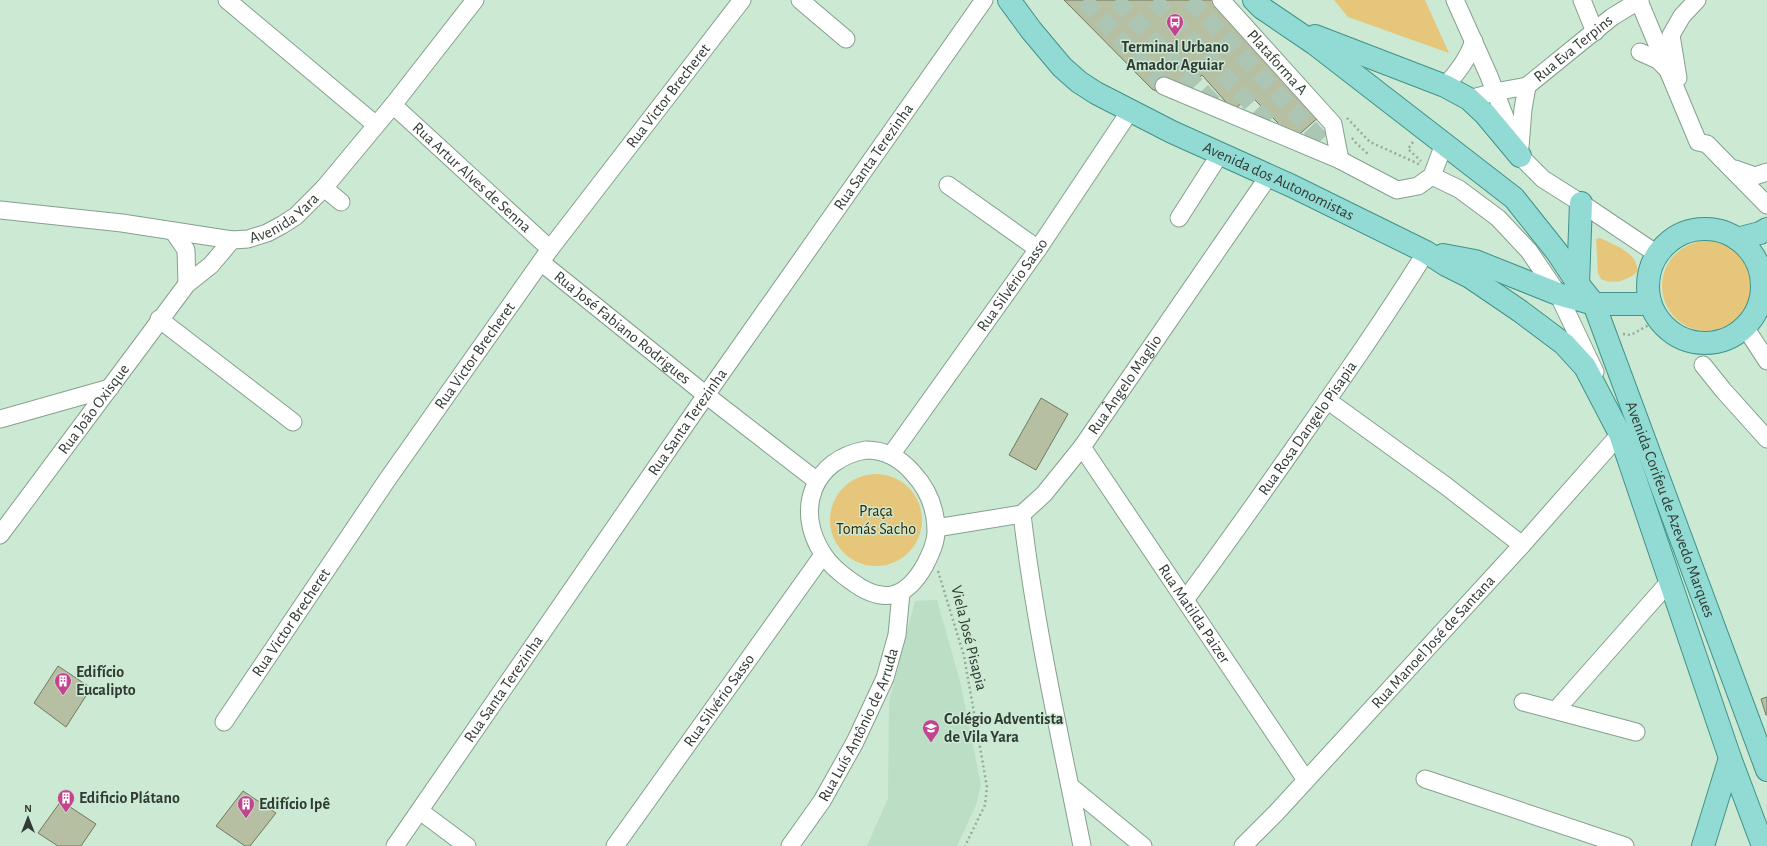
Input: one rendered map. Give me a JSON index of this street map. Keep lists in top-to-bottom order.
{
  "streets": {
    "main road": ["Avenida dos Autonomistas", "Avenida Corifeu de Azevedo Marques"],
    "street": [
      "Rua Eva Terpins",
      "Plataforma A",
      "Rua Victor Brecheret",
      "Rua Santa Terezinha",
      "Rua Artur Alves de Senna",
      "Avenida Yara",
      "Rua Silvério Sasso",
      "Rua José Fabiano Rodrigues",
      "Rua Ângelo Maglio",
      "Rua João Oxisque",
      "Rua Rosa Dangelo Pisapia",
      "Rua Matilda Paizer",
      "Rua Manoel José de Santana",
      "Rua Luís Antônio de Arruda"
    ],
    "path": ["Viela José Pisapia"]
  },
  "crossings": [
    ["Rua Victor Brecheret", "Rua Artur Alves de Senna"],
    ["Rua Victor Brecheret", "Rua José Fabiano Rodrigues"],
    ["Rua Santa Terezinha", "Rua José Fabiano Rodrigues"],
    ["Rua Artur Alves de Senna", "Avenida Yara"],
    ["Rua Artur Alves de Senna", "Rua José Fabiano Rodrigues"],
    ["Avenida dos Autonomistas", "Rua Silvério Sasso"],
    ["Avenida dos Autonomistas", "Rua Ângelo Maglio"],
    ["Avenida dos Autonomistas", "Rua Rosa Dangelo Pisapia"],
    ["Avenida dos Autonomistas", "Avenida Corifeu de Azevedo Marques"],
    ["Avenida Yara", "Rua João Oxisque"],
    ["Rua Silvério Sasso", "Rua José Fabiano Rodrigues"],
    ["Rua Silvério Sasso", "Viela José Pisapia"],
    ["Rua Silvério Sasso", "Rua Luís Antônio de Arruda"],
    ["Rua José Fabiano Rodrigues", "Viela José Pisapia"],
    ["Rua José Fabiano Rodrigues", "Rua Luís Antônio de Arruda"],
    ["Rua Ângelo Maglio", "Rua Matilda Paizer"],
    ["Rua Rosa Dangelo Pisapia", "Rua Matilda Paizer"],
    ["Avenida Corifeu de Azevedo Marques", "Rua Manoel José de Santana"],
    ["Rua Matilda Paizer", "Rua Manoel José de Santana"],
    ["Viela José Pisapia", "Rua Luís Antônio de Arruda"]
  ],
  "parks": ["Praça Tomás Sacho"],
  "places": {
    "bus stop": ["Terminal Urbano Amador Aguiar"],
    "building": ["Edifício Eucalipto", "Edificio Plátano", "Edifício Ipê"],
    "school or university": ["Colégio Adventista de Vila Yara"]
  },
  "north": "top"
}
